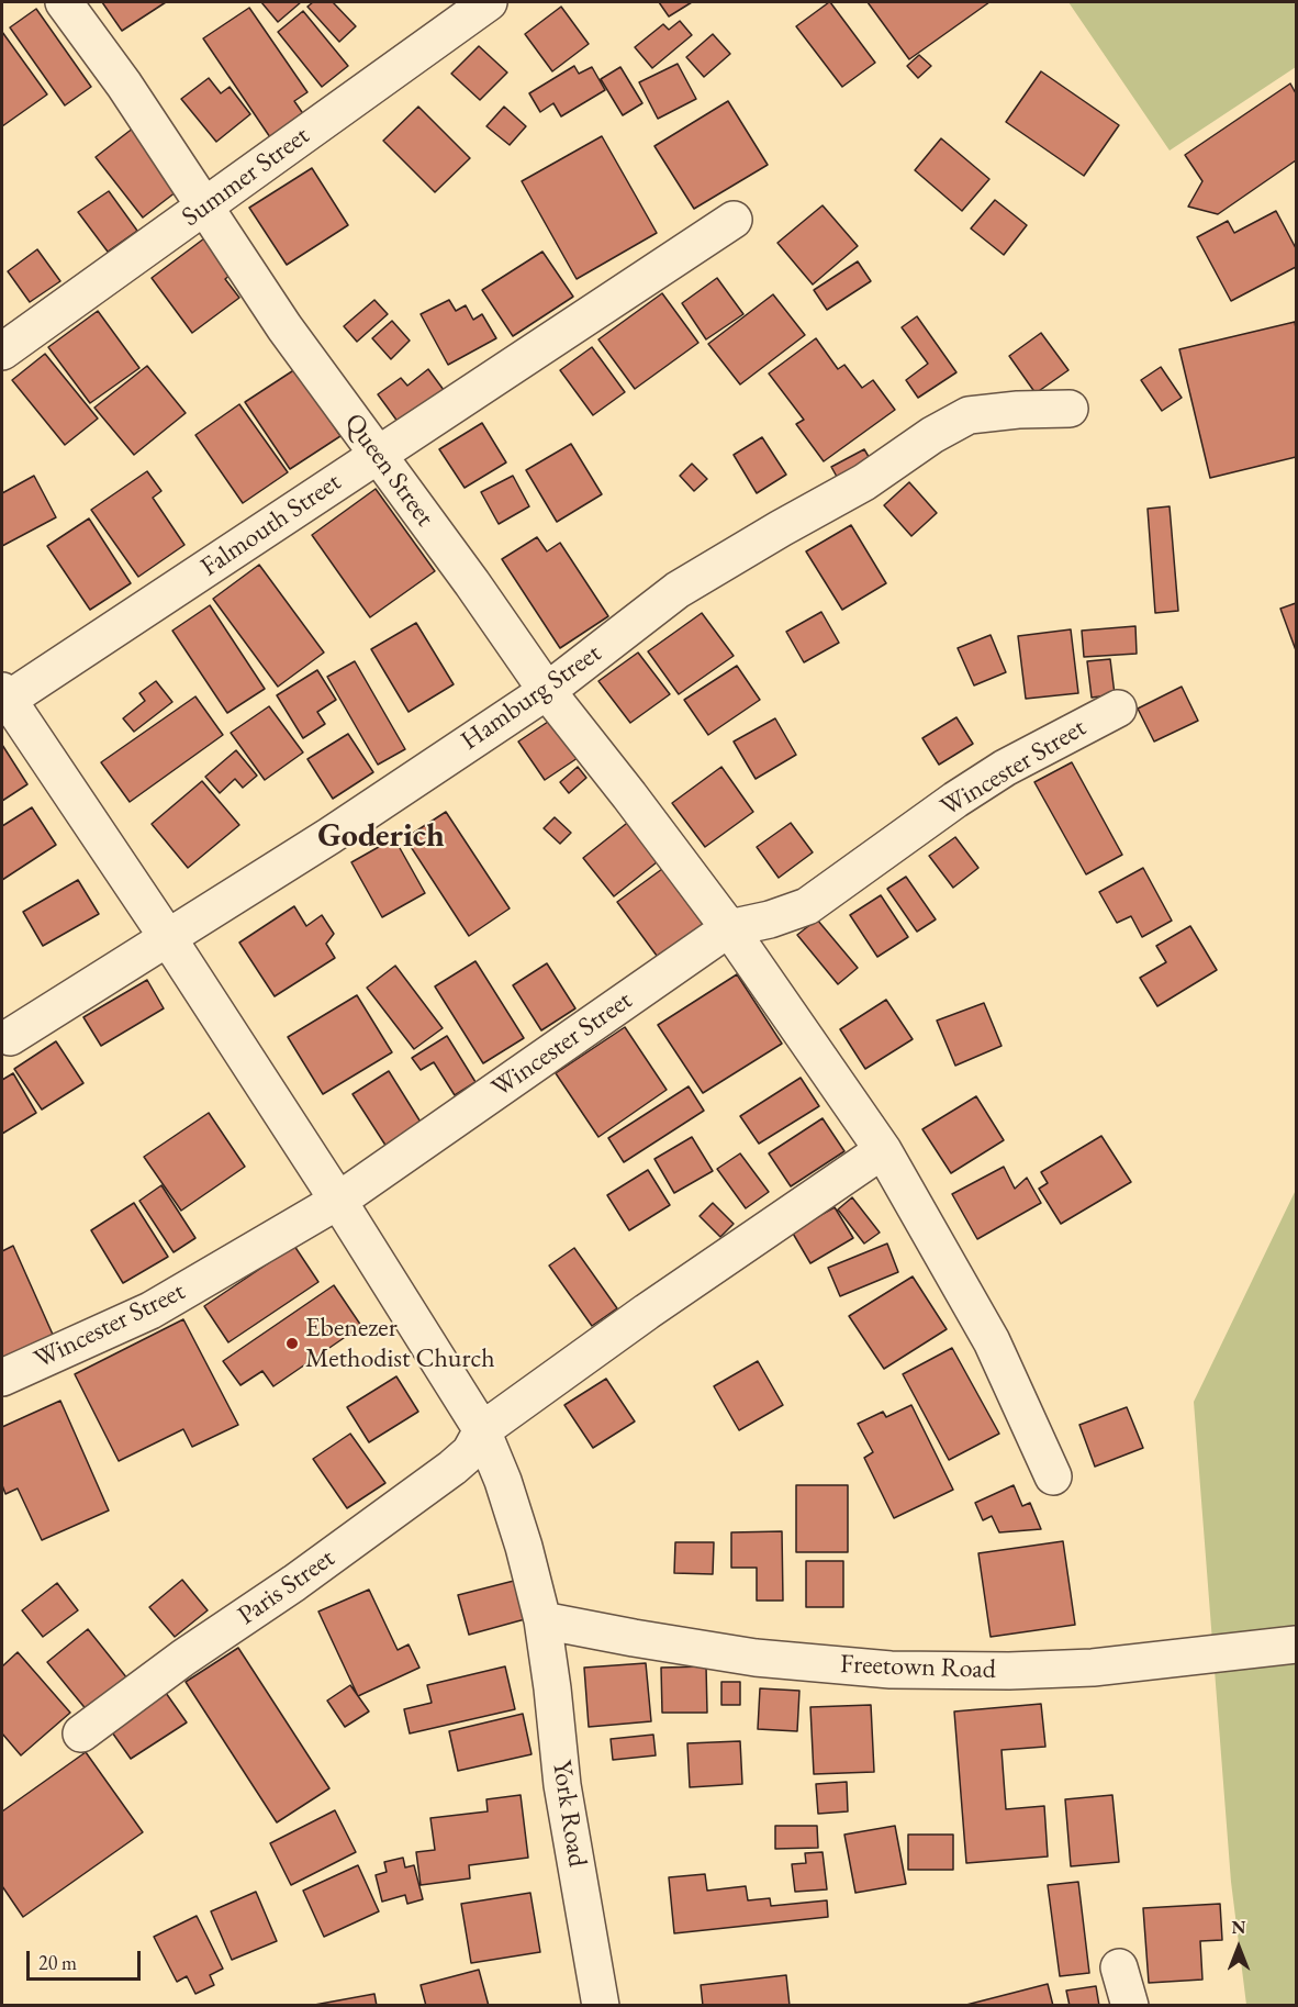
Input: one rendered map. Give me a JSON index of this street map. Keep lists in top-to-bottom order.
{
  "streets": {
    "street": [
      "Summer Street",
      "Queen Street",
      "Falmouth Street",
      "Hamburg Street",
      "Wincester Street",
      "Paris Street",
      "Freetown Road",
      "York Road"
    ]
  },
  "crossings": [
    ["Summer Street", "Queen Street"],
    ["Queen Street", "Falmouth Street"],
    ["Queen Street", "Hamburg Street"],
    ["Queen Street", "Wincester Street"],
    ["Falmouth Street", "York Road"],
    ["Hamburg Street", "York Road"],
    ["Wincester Street", "York Road"],
    ["Paris Street", "York Road"],
    ["Freetown Road", "York Road"]
  ],
  "districts": ["Goderich"],
  "places": ["Ebenezer Methodist Church"],
  "scale_bar": "20 m",
  "north": "top"
}
